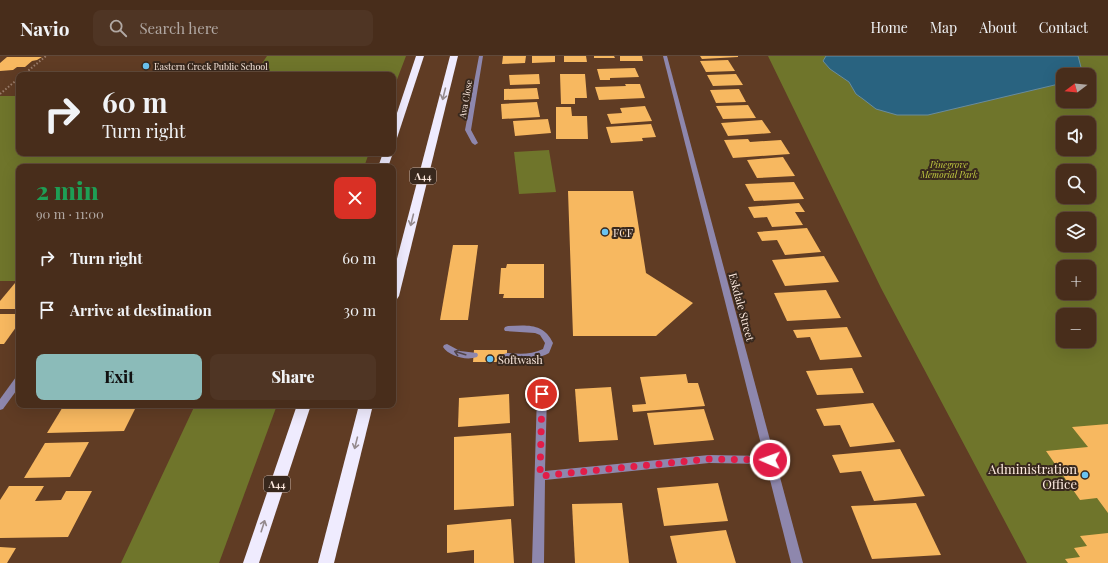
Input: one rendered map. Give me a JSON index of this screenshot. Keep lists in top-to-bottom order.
{
  "streets": {
    "highway": ["A44"],
    "street": ["Ava Close", "Eskdale Street"]
  },
  "parks": ["Pinegrove Memorial Park"],
  "places": [
    "Eastern Creek Public School",
    "FCF",
    "Softwash",
    "Administration Office"
  ],
  "north": "left",
  "page": {
    "header": "Navio",
    "search": "Search here",
    "nav": [
      "Home",
      "Map",
      "About",
      "Contact"
    ],
    "map_buttons": ["+", "−"],
    "turn": ["60 m", "Turn right"],
    "heading": ["2 min", "90 m · 11:00"],
    "list": [
      {
        "name": "Turn right",
        "value": "60 m"
      },
      {
        "name": "Arrive at destination",
        "value": "30 m"
      }
    ],
    "buttons": ["Exit", "Share"]
  }
}
